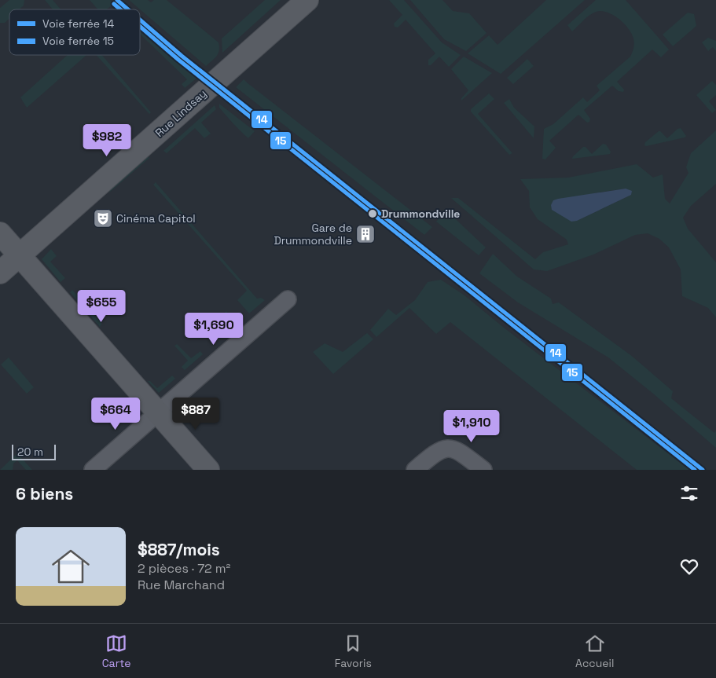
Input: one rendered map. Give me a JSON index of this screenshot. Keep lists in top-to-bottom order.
{
  "streets": {
    "street": ["Rue Lindsay"]
  },
  "places": {
    "other": ["Drummondville"],
    "theatre": ["Cinéma Capitol"],
    "building": ["Gare de Drummondville"]
  },
  "lines": ["rail line 14", "rail line 15"],
  "legend": ["Voie ferrée 14", "Voie ferrée 15"],
  "scale_bar": "20 m",
  "page": {
    "price": [
      "$982",
      "$655",
      "$1,690",
      "$664",
      "$887",
      "$1,910"
    ],
    "scale": "20 m",
    "heading": "6 biens",
    "list": [
      {
        "name": "$887/mois",
        "note": "2 pièces · 72 m² · Rue Marchand"
      }
    ],
    "tabs": ["Carte", "Favoris", "Accueil"]
  }
}
